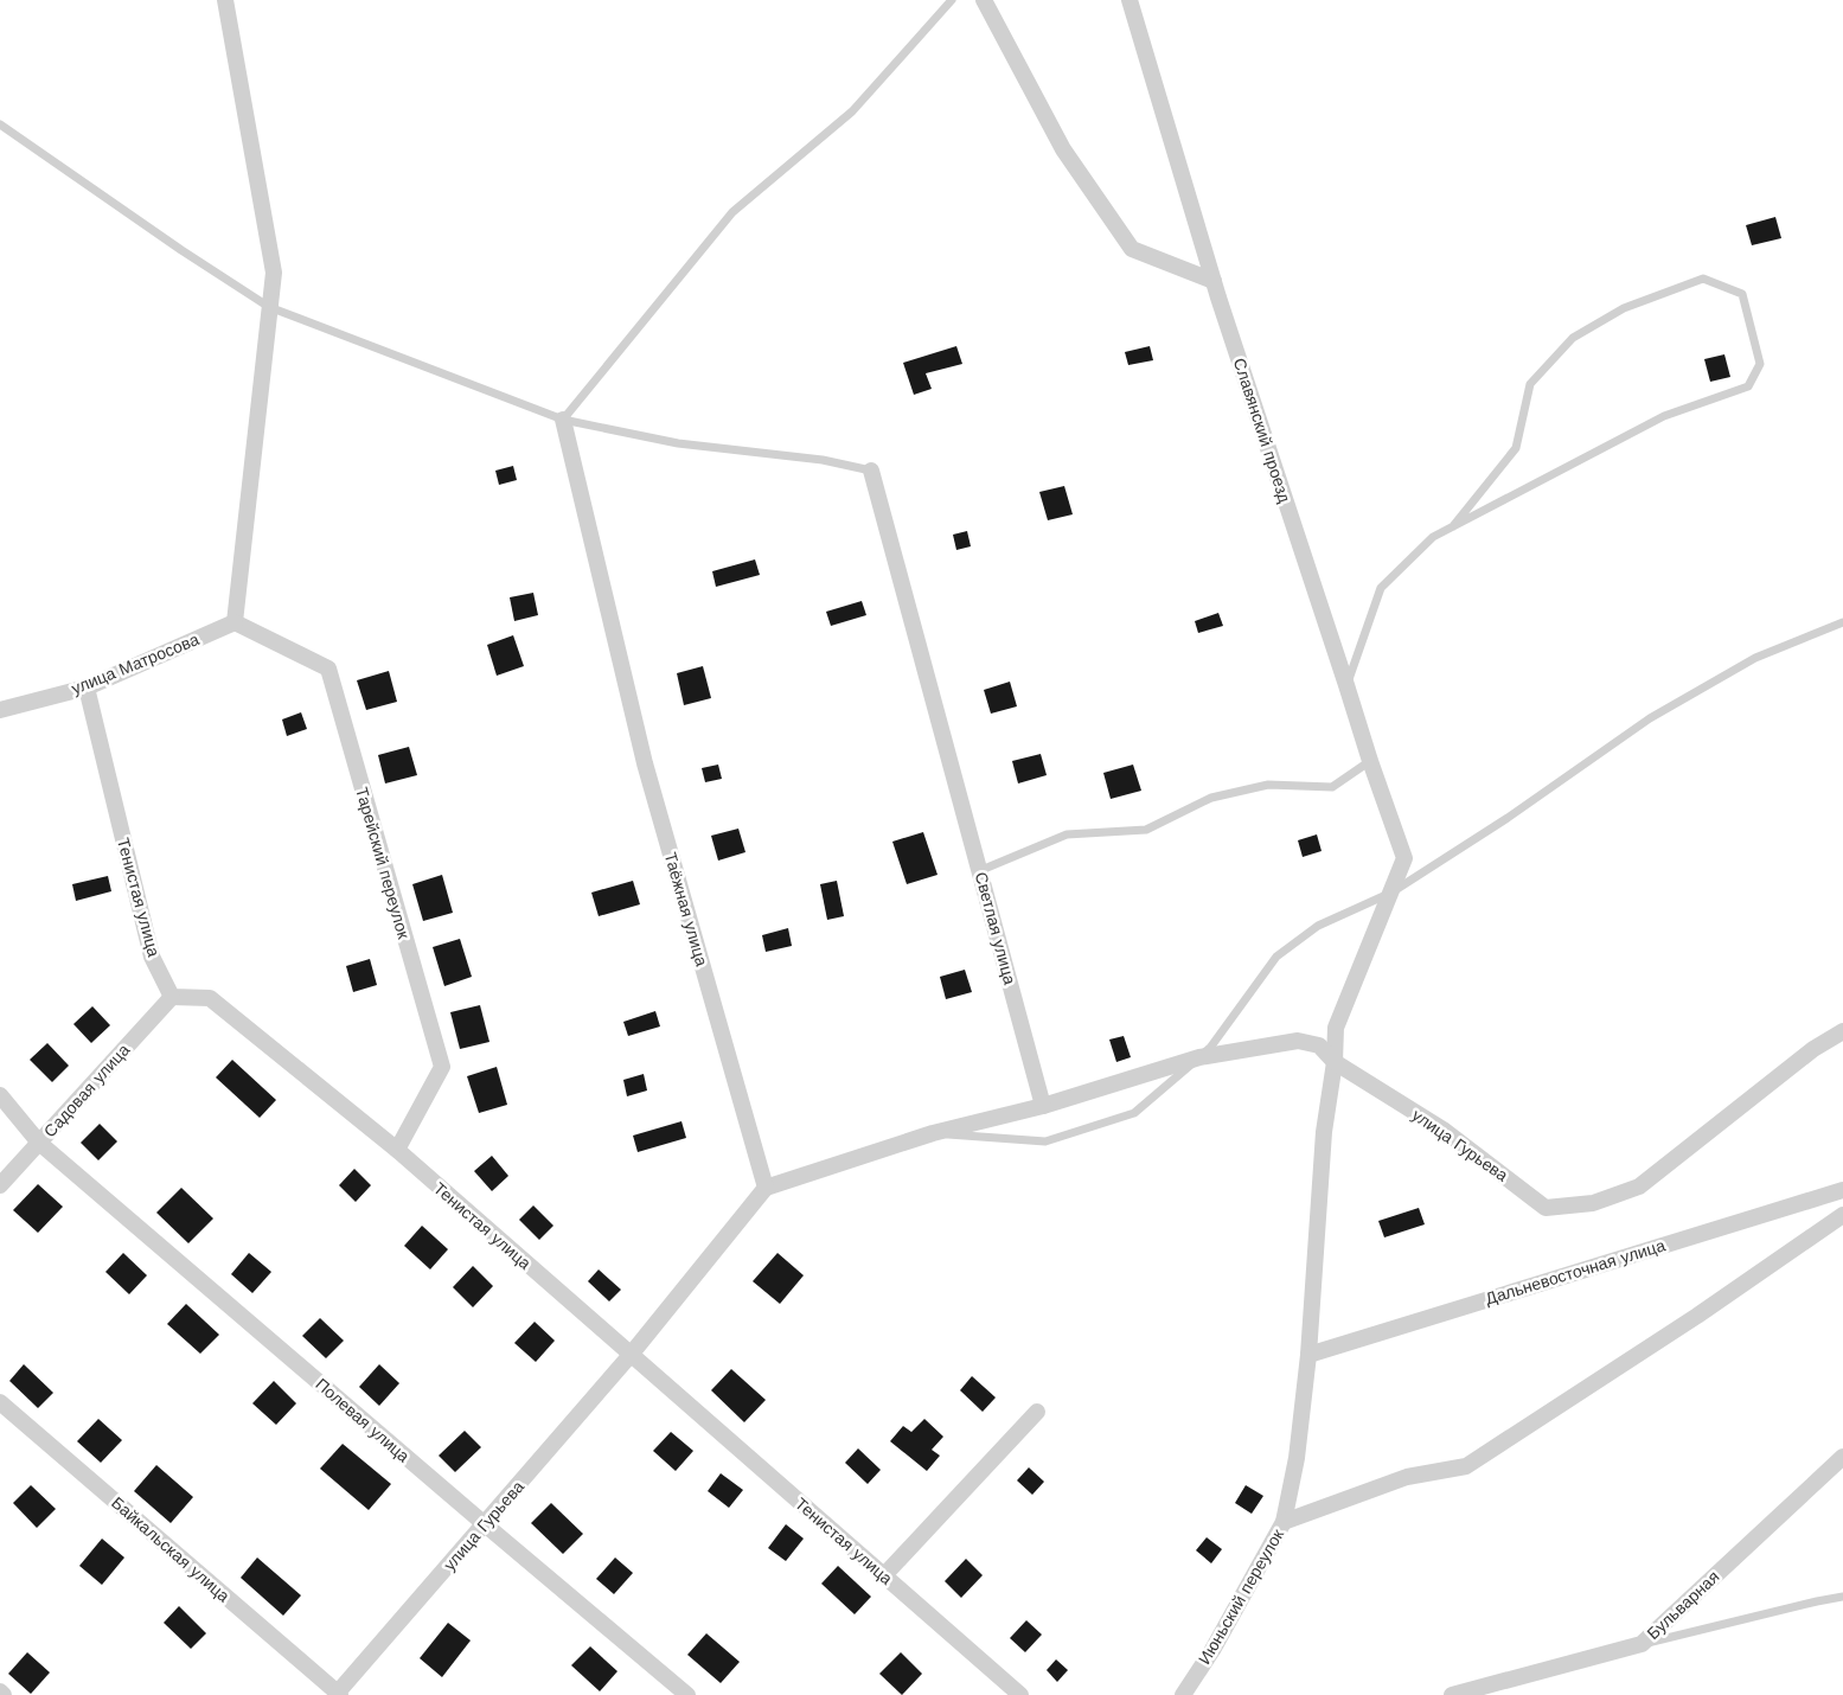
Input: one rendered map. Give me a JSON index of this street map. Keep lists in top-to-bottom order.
{
  "streets": {
    "street": [
      "Славянский проезд",
      "улица Матросова",
      "Тарейский переулок",
      "Тенистая улица",
      "Таёжная улица",
      "Светлая улица",
      "Садовая улица",
      "улица Гурьева",
      "Дальневосточная улица",
      "Полевая улица",
      "Байкальская улица",
      "Июньский переулок",
      "Бульварная"
    ]
  },
  "crossings": [
    ["Славянский проезд", "Июньский переулок"],
    ["улица Матросова", "Тарейский переулок"],
    ["улица Матросова", "Тенистая улица"],
    ["Тарейский переулок", "Тенистая улица"],
    ["Тенистая улица", "Садовая улица"],
    ["Тенистая улица", "улица Гурьева"],
    ["Светлая улица", "улица Гурьева"],
    ["Садовая улица", "Полевая улица"],
    ["улица Гурьева", "Полевая улица"],
    ["улица Гурьева", "Байкальская улица"],
    ["улица Гурьева", "Июньский переулок"],
    ["Дальневосточная улица", "Июньский переулок"]
  ]
}
